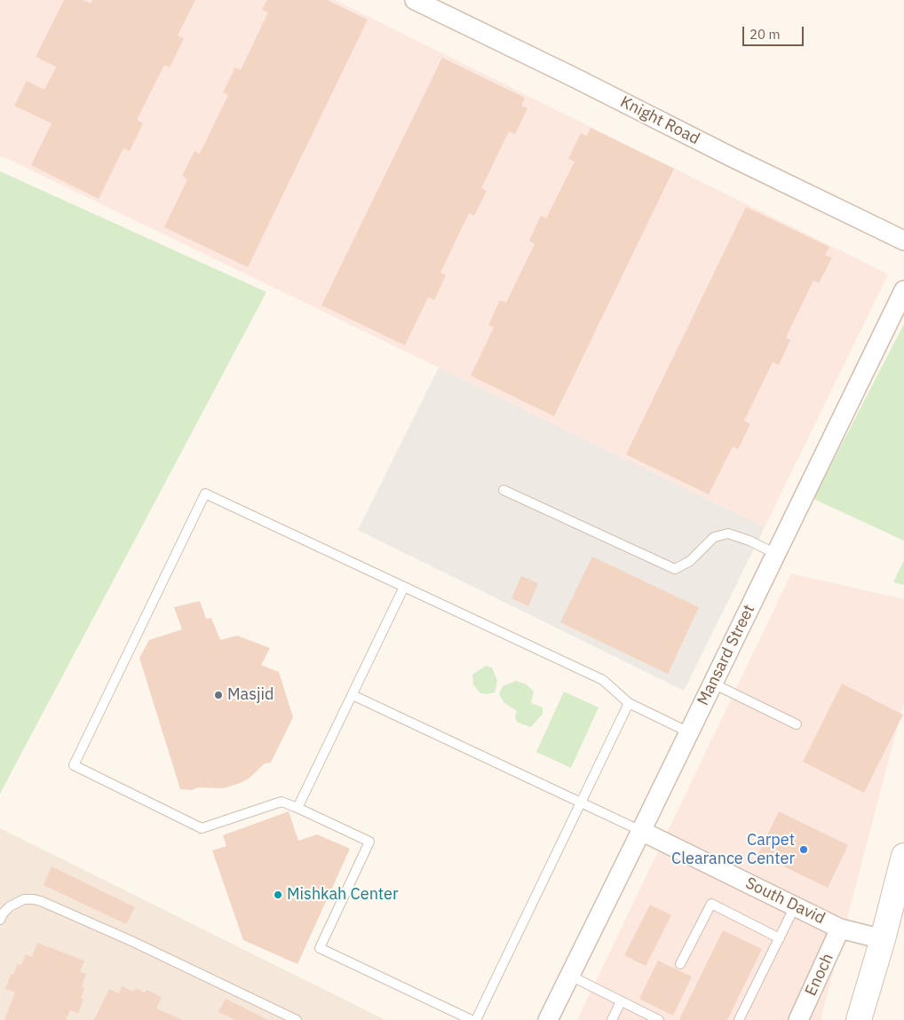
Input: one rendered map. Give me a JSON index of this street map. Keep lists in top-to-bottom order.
{
  "streets": {
    "street": [
      "Knight Road",
      "Mansard Street",
      "South David",
      "Enoch"
    ]
  },
  "crossings": [
    ["Mansard Street", "South David"],
    ["South David", "Enoch"]
  ],
  "places": ["Masjid", "Carpet Clearance Center", "Mishkah Center"],
  "scale_bar": "20 m"
}
